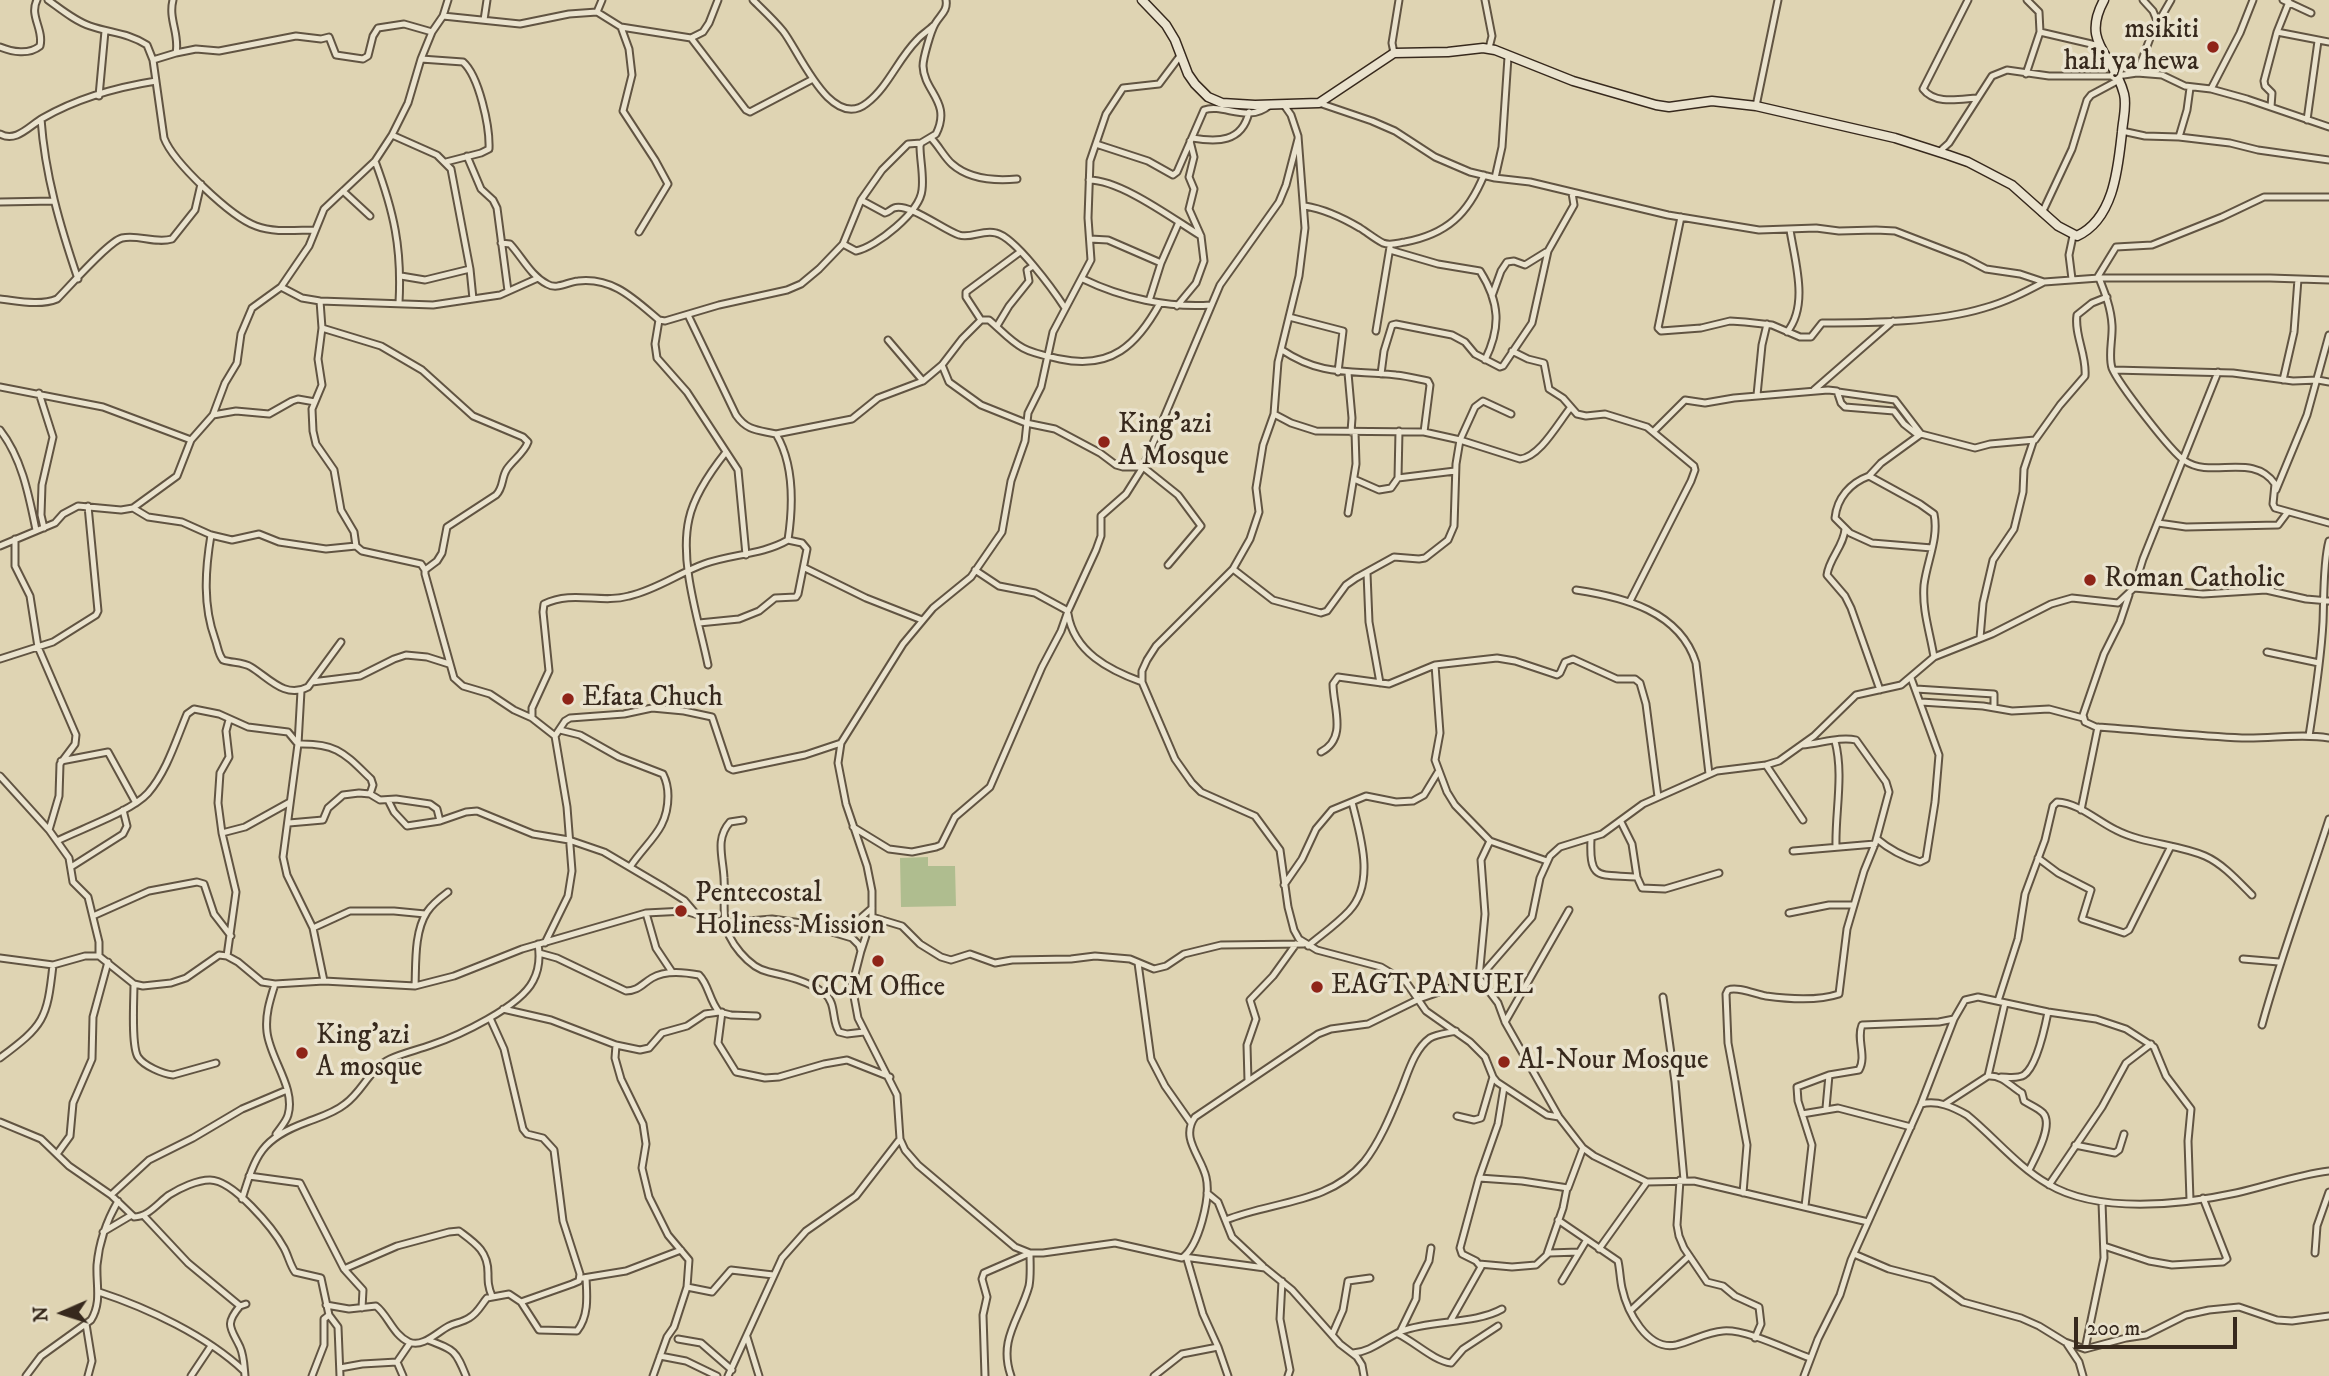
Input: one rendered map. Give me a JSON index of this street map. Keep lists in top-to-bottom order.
{
  "places": [
    "msikiti hali ya hewa",
    "King'azi A Mosque",
    "Roman Catholic",
    "Efata Chuch",
    "Pentecostal Holiness Mission",
    "CCM Office",
    "EAGT PANUEL",
    "King'azi A mosque",
    "Al-Nour Mosque"
  ],
  "scale_bar": "200 m",
  "north": "left"
}
